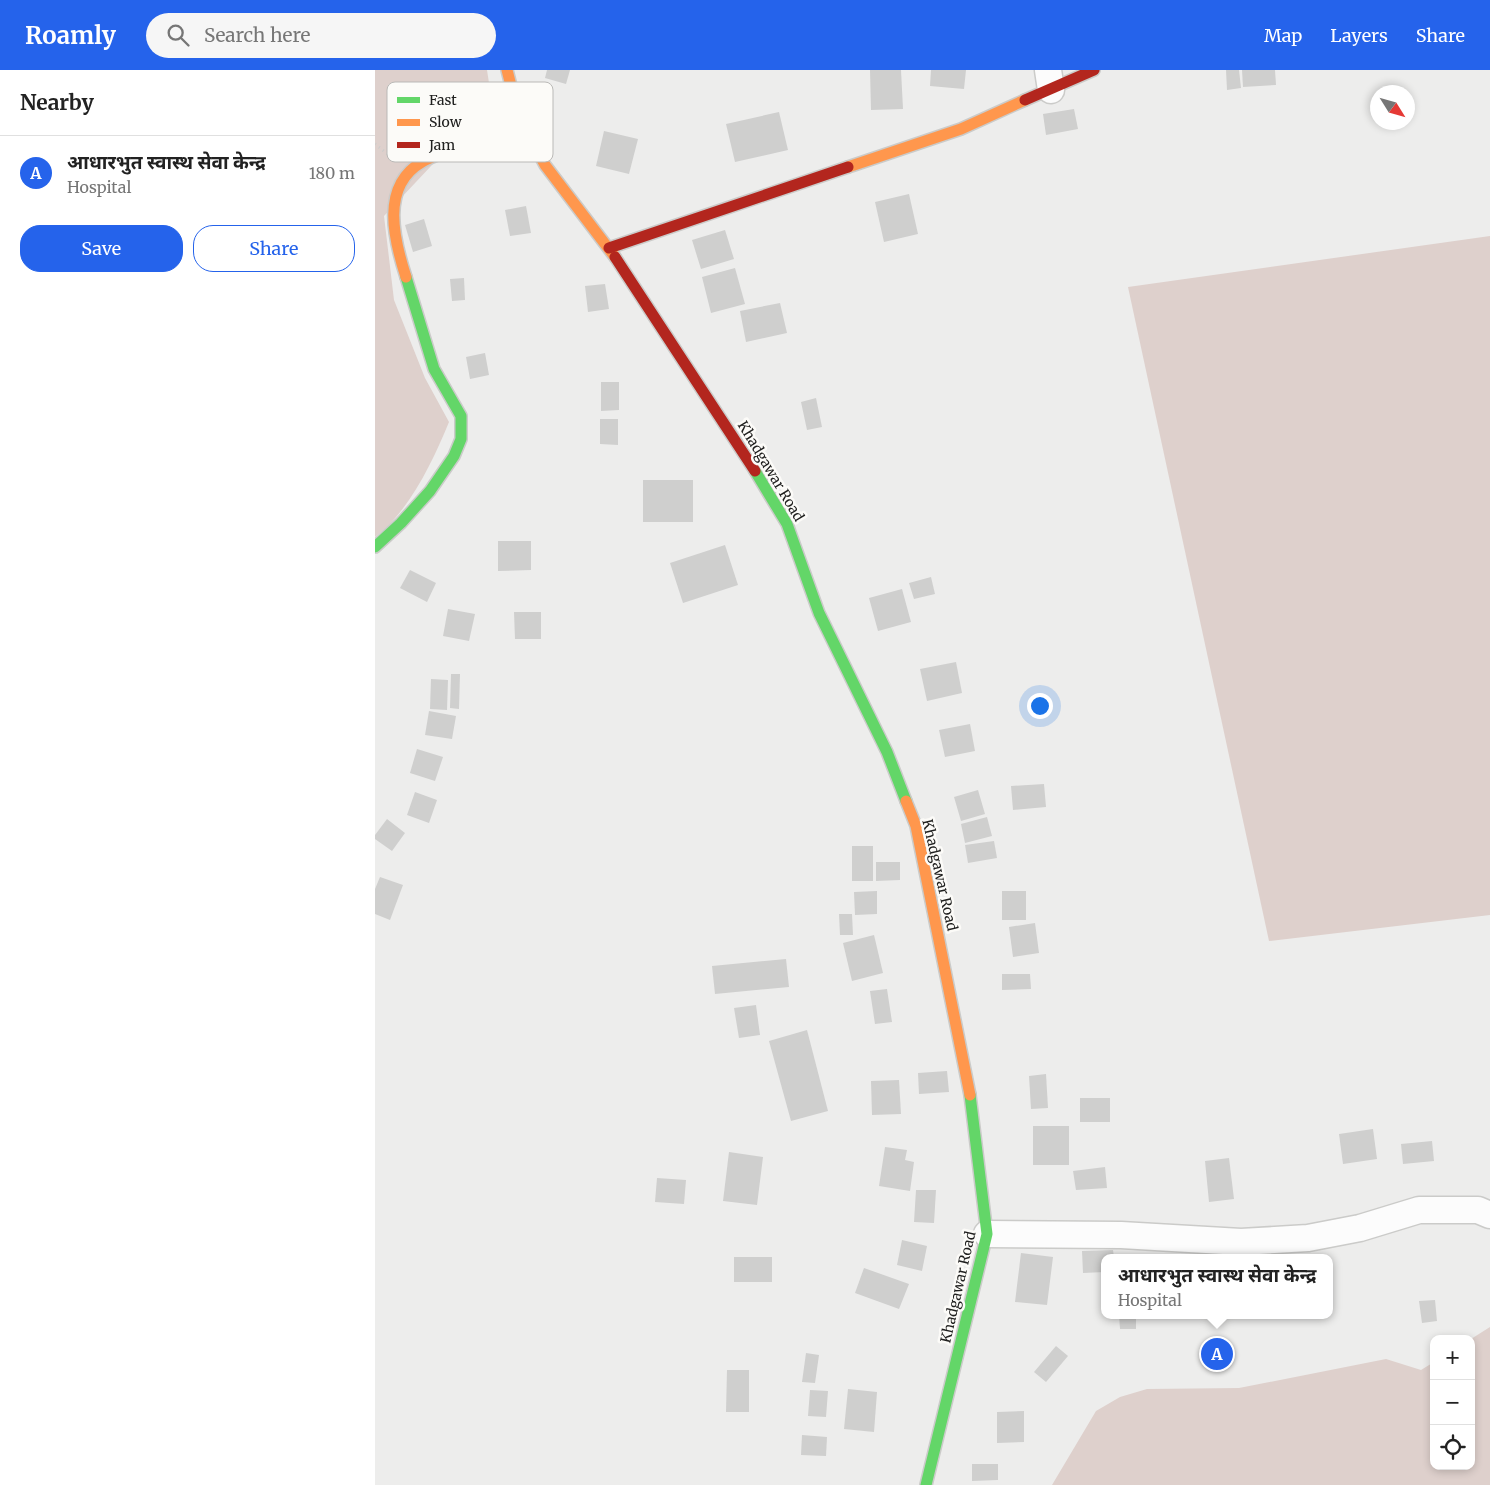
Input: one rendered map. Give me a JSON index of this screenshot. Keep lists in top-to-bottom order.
{
  "streets": {
    "street": ["Khadgawar Road"]
  },
  "legend": ["Fast", "Slow", "Jam"],
  "north": "bottom right",
  "page": {
    "header": "Roamly",
    "search": "Search here",
    "nav": ["Map", "Layers", "Share"],
    "heading": "Nearby",
    "list": [
      {
        "mark": "A",
        "name": "आधारभुत स्वास्थ सेवा केन्द्र",
        "note": "Hospital",
        "value": "180 m"
      }
    ],
    "buttons": ["Save", "Share"],
    "popup": ["आधारभुत स्वास्थ सेवा केन्द्र", "Hospital"],
    "map_buttons": ["+", "−"],
    "pins": "A"
  }
}
